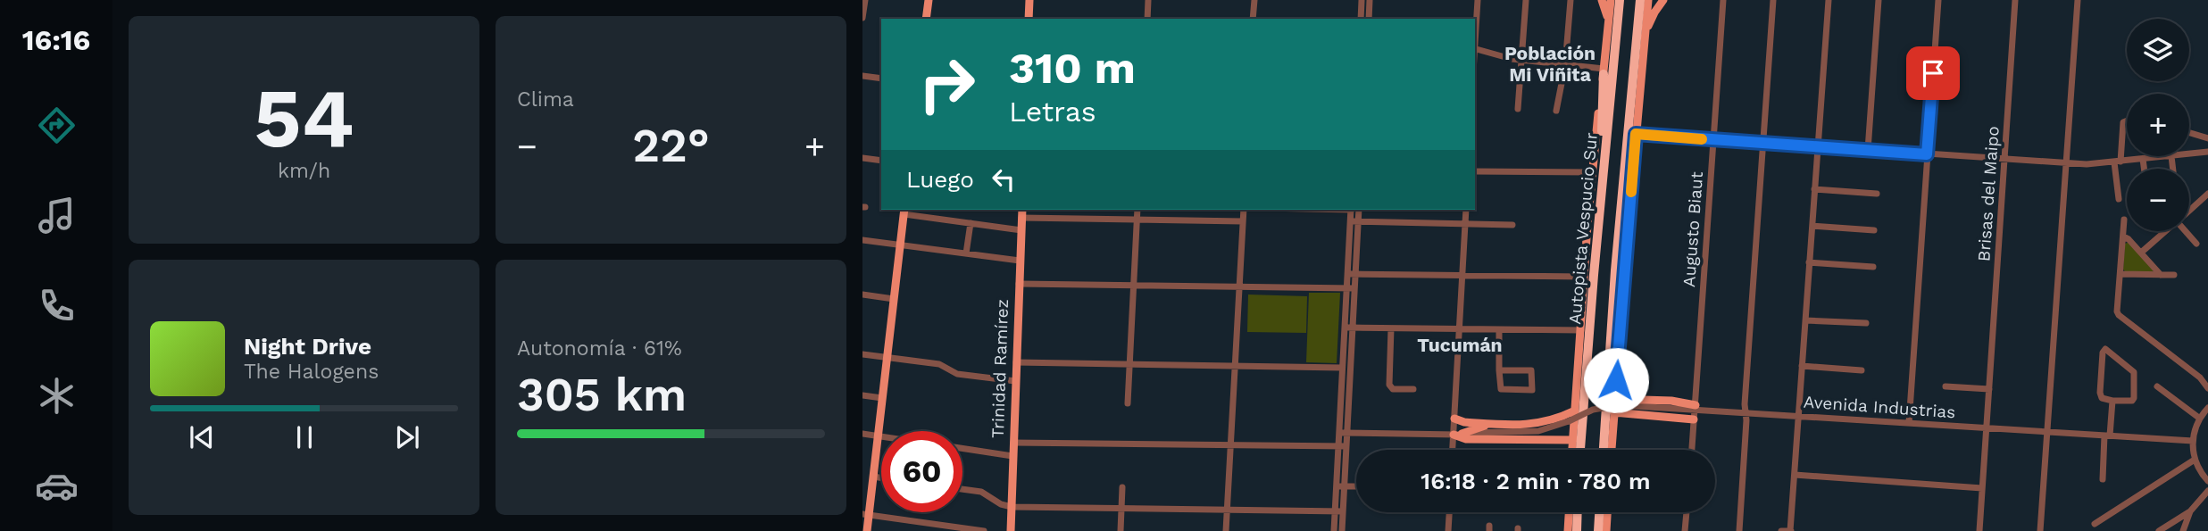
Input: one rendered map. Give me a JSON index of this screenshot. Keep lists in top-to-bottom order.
{
  "streets": {
    "highway": ["Autopista Vespucio Sur"],
    "main road": ["Trinidad Ramírez"],
    "street": ["Brisas del Maipo", "Augusto Biaut", "Avenida Industrias"]
  },
  "crossings": [
    ["Brisas del Maipo", "Avenida Industrias"],
    ["Augusto Biaut", "Avenida Industrias"]
  ],
  "districts": ["Población Mi Viñita", "Tucumán"],
  "page": {
    "tabs": "16:16",
    "tile": [
      ["54", "km/h"],
      "Clima",
      ["Autonomía · 61%", "305 km"]
    ],
    "map_buttons": ["+", "−"],
    "turn": ["310 m", "Letras"],
    "heat": ["−", "22°", "+"],
    "then": "Luego",
    "song": ["Night Drive", "The Halogens"],
    "limit": "60",
    "trip": "16:18 · 2 min · 780 m"
  }
}
